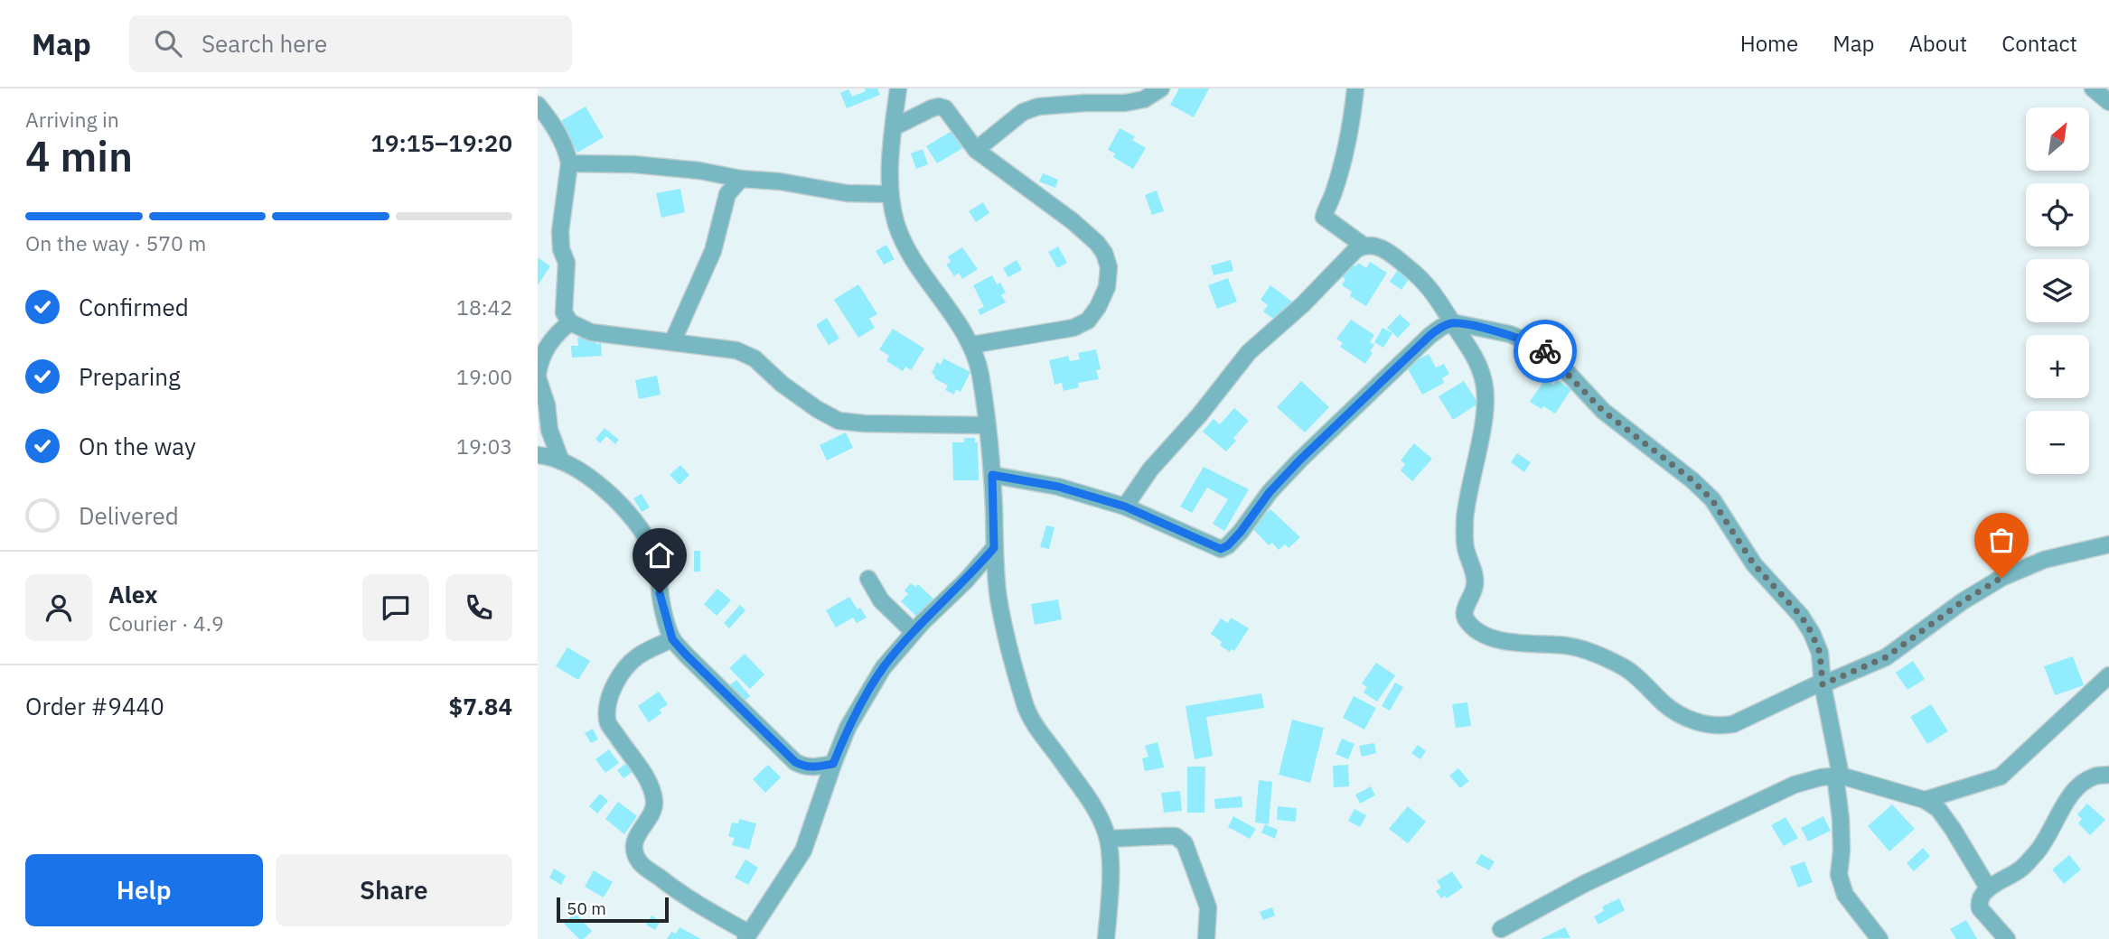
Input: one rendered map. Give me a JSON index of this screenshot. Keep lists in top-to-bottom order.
{
  "scale_bar": "50 m",
  "north": "top right",
  "page": {
    "header": "Map",
    "search": "Search here",
    "nav": [
      "Home",
      "Map",
      "About",
      "Contact"
    ],
    "heading": ["4 min", "Arriving in", "19:15–19:20"],
    "panel": [
      "Alex",
      "Courier · 4.9",
      "Order #9440",
      "$7.84"
    ],
    "map_buttons": ["+", "−"],
    "bar": "On the way · 570 m",
    "list": [
      ["Confirmed", "18:42"],
      ["Preparing", "19:00"],
      ["On the way", "19:03"],
      "Delivered"
    ],
    "buttons": ["Help", "Share"],
    "scale": "50 m"
  }
}
